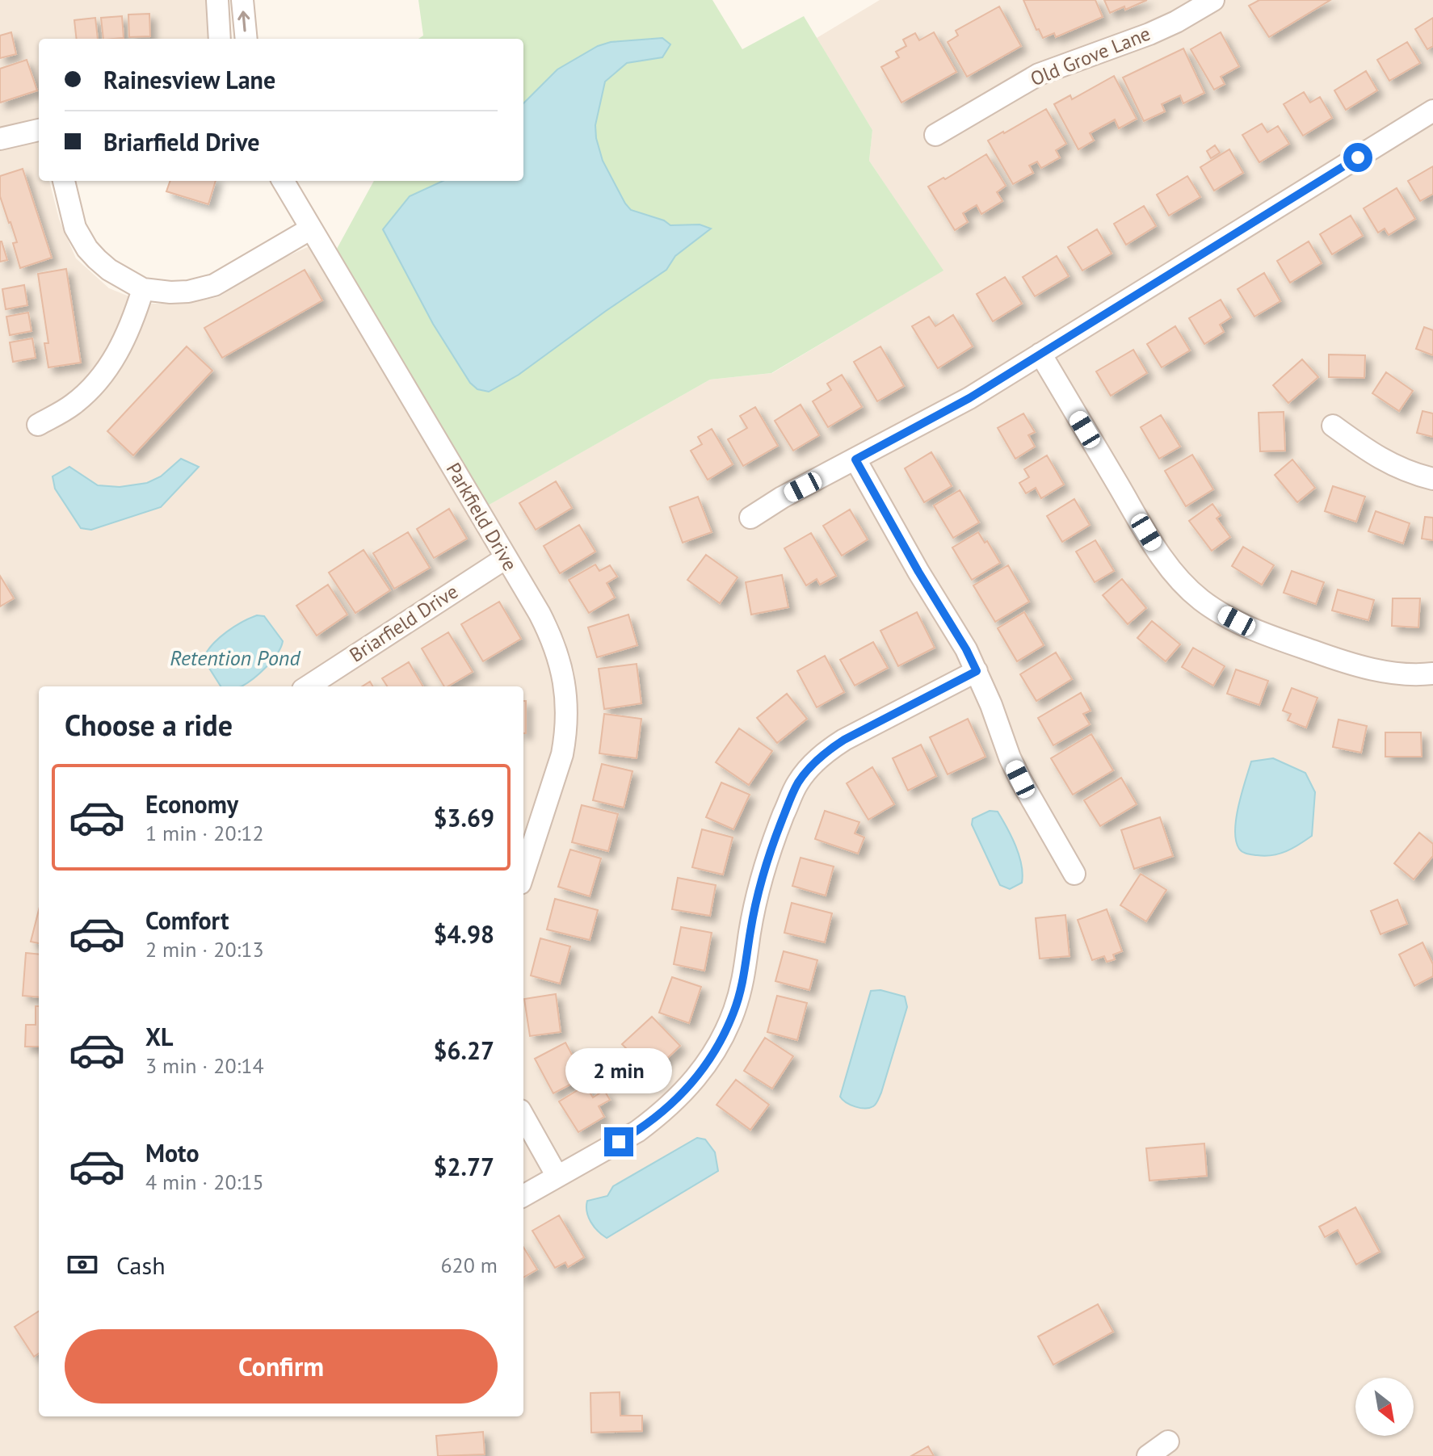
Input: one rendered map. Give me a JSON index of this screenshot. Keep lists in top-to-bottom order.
{
  "streets": {
    "street": ["Old Grove Lane", "Parkfield Drive", "Briarfield Drive"]
  },
  "crossings": [
    ["Parkfield Drive", "Briarfield Drive"]
  ],
  "water": ["Retention Pond"],
  "north": "bottom right",
  "page": {
    "banner": ["Rainesview Lane", "Briarfield Drive"],
    "heading": "Choose a ride",
    "list": [
      {
        "name": "Economy",
        "note": "1 min · 20:12",
        "value": "$3.69"
      },
      {
        "name": "Comfort",
        "note": "2 min · 20:13",
        "value": "$4.98"
      },
      {
        "name": "XL",
        "note": "3 min · 20:14",
        "value": "$6.27"
      },
      {
        "name": "Moto",
        "note": "4 min · 20:15",
        "value": "$2.77"
      }
    ],
    "bubble": "2 min",
    "pay": ["Cash", "620 m"],
    "buttons": "Confirm"
  }
}
